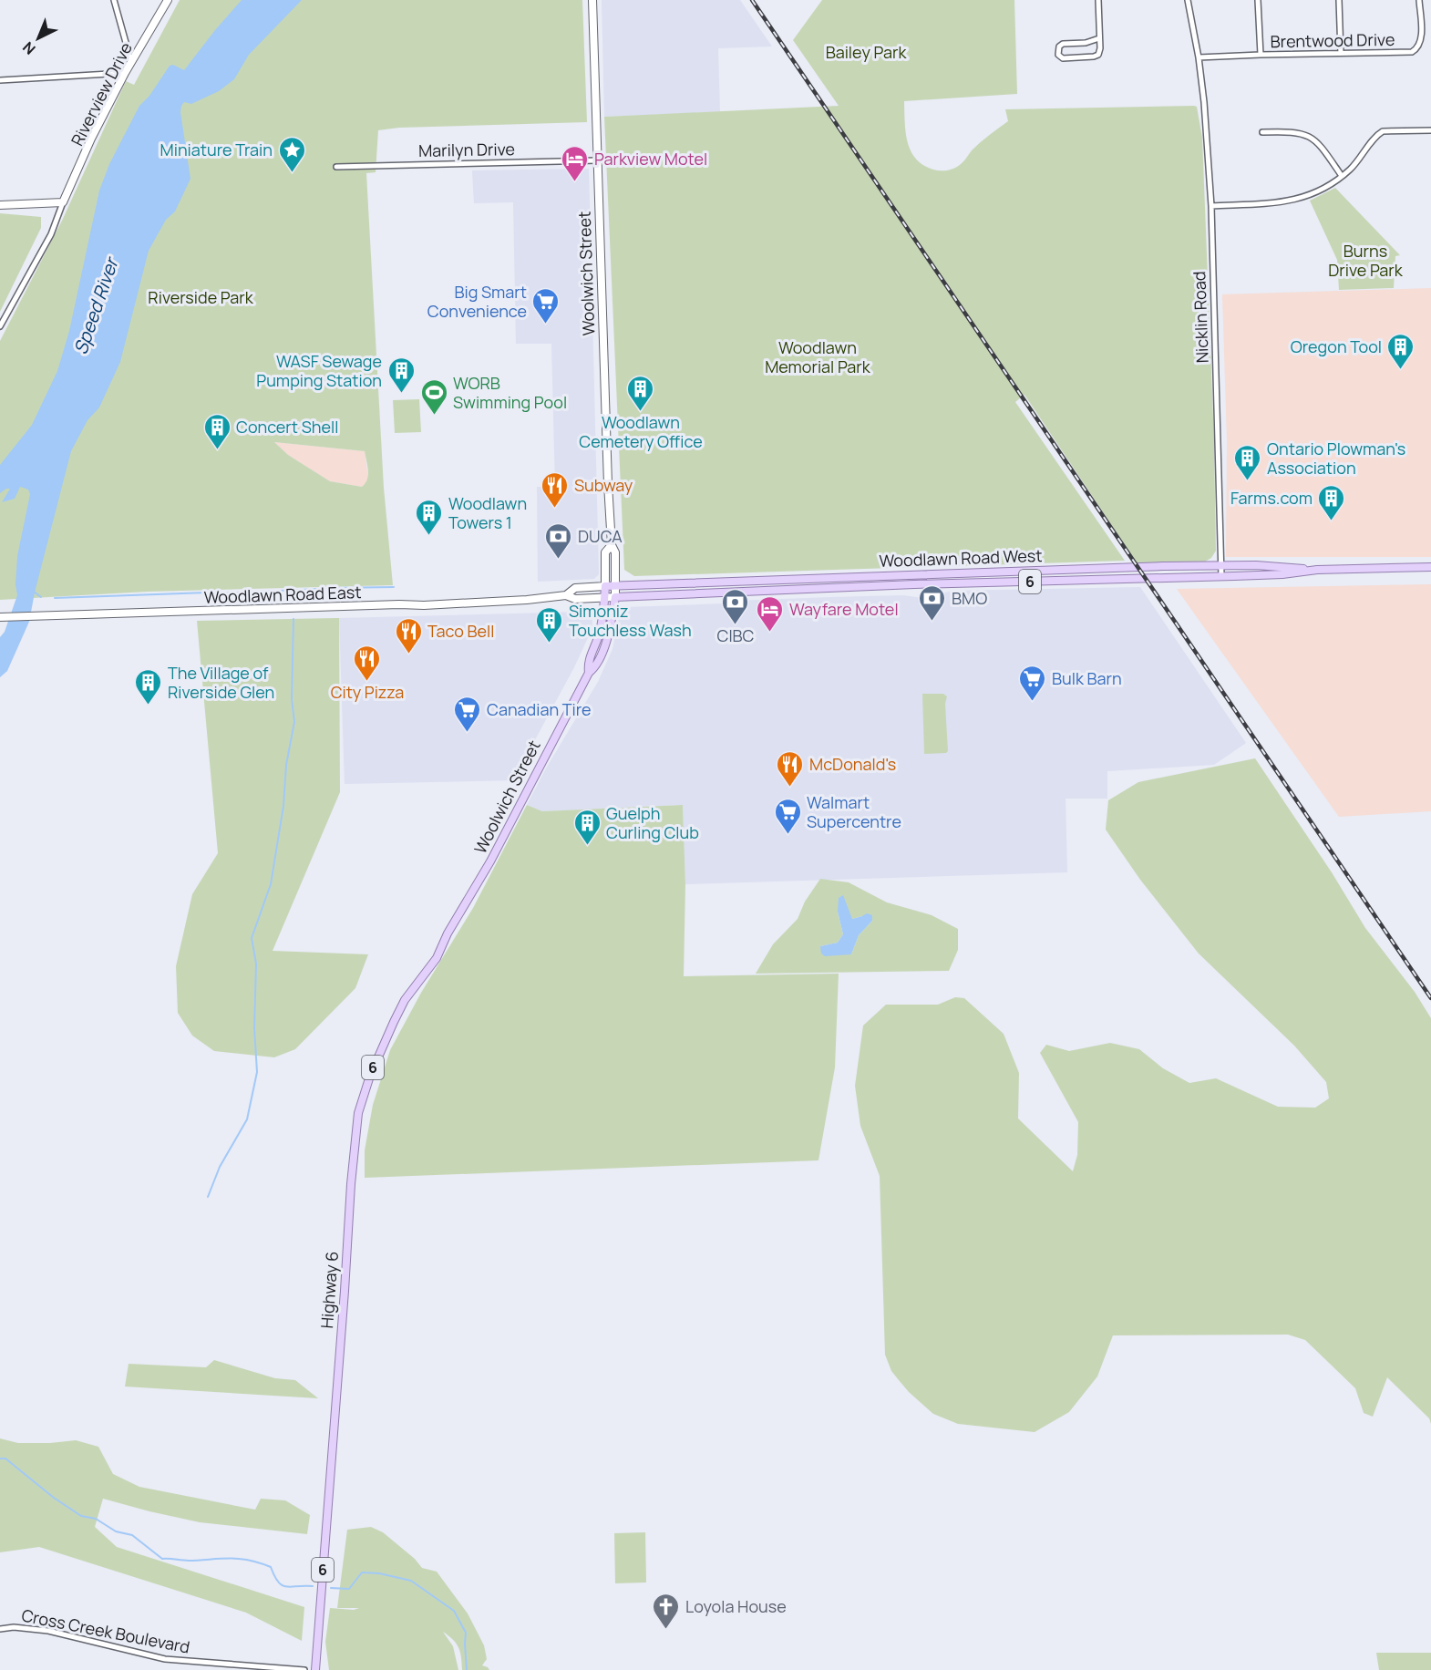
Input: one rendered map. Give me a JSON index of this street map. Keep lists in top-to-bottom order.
{
  "streets": {
    "main road": [
      "Riverview Drive",
      "Woolwich Street",
      "Woodlawn Road West",
      "6",
      "Woodlawn Road East",
      "Highway 6"
    ],
    "street": [
      "Brentwood Drive",
      "Marilyn Drive",
      "Nicklin Road",
      "Cross Creek Boulevard"
    ]
  },
  "crossings": [
    ["Brentwood Drive", "Nicklin Road"],
    ["Marilyn Drive", "Woolwich Street"],
    ["Woolwich Street", "Woodlawn Road West"],
    ["Woolwich Street", "Woodlawn Road East"],
    ["Woolwich Street", "Highway 6"],
    ["Nicklin Road", "Woodlawn Road West"],
    ["Woodlawn Road West", "Woodlawn Road East"]
  ],
  "water": ["Speed River"],
  "parks": [
    "Bailey Park",
    "Burns Drive Park",
    "Riverside Park",
    "Woodlawn Memorial Park"
  ],
  "places": {
    "place": ["Miniature Train"],
    "hotel": ["Parkview Motel", "Wayfare Motel"],
    "supermarket": [
      "Big Smart Convenience",
      "Bulk Barn",
      "Canadian Tire",
      "Walmart Supercentre"
    ],
    "building": [
      "Oregon Tool",
      "WASF Sewage Pumping Station",
      "Woodlawn Cemetery Office",
      "Concert Shell",
      "Ontario Plowman's Association",
      "Farms.com",
      "Woodlawn Towers 1",
      "Simoniz Touchless Wash",
      "The Village of Riverside Glen",
      "Guelph Curling Club"
    ],
    "sports": ["WORB Swimming Pool"],
    "restaurant": [
      "Subway",
      "Taco Bell",
      "City Pizza",
      "McDonald's"
    ],
    "bank": ["DUCA", "BMO", "CIBC"],
    "church": ["Loyola House"]
  },
  "north": "bottom left"
}
